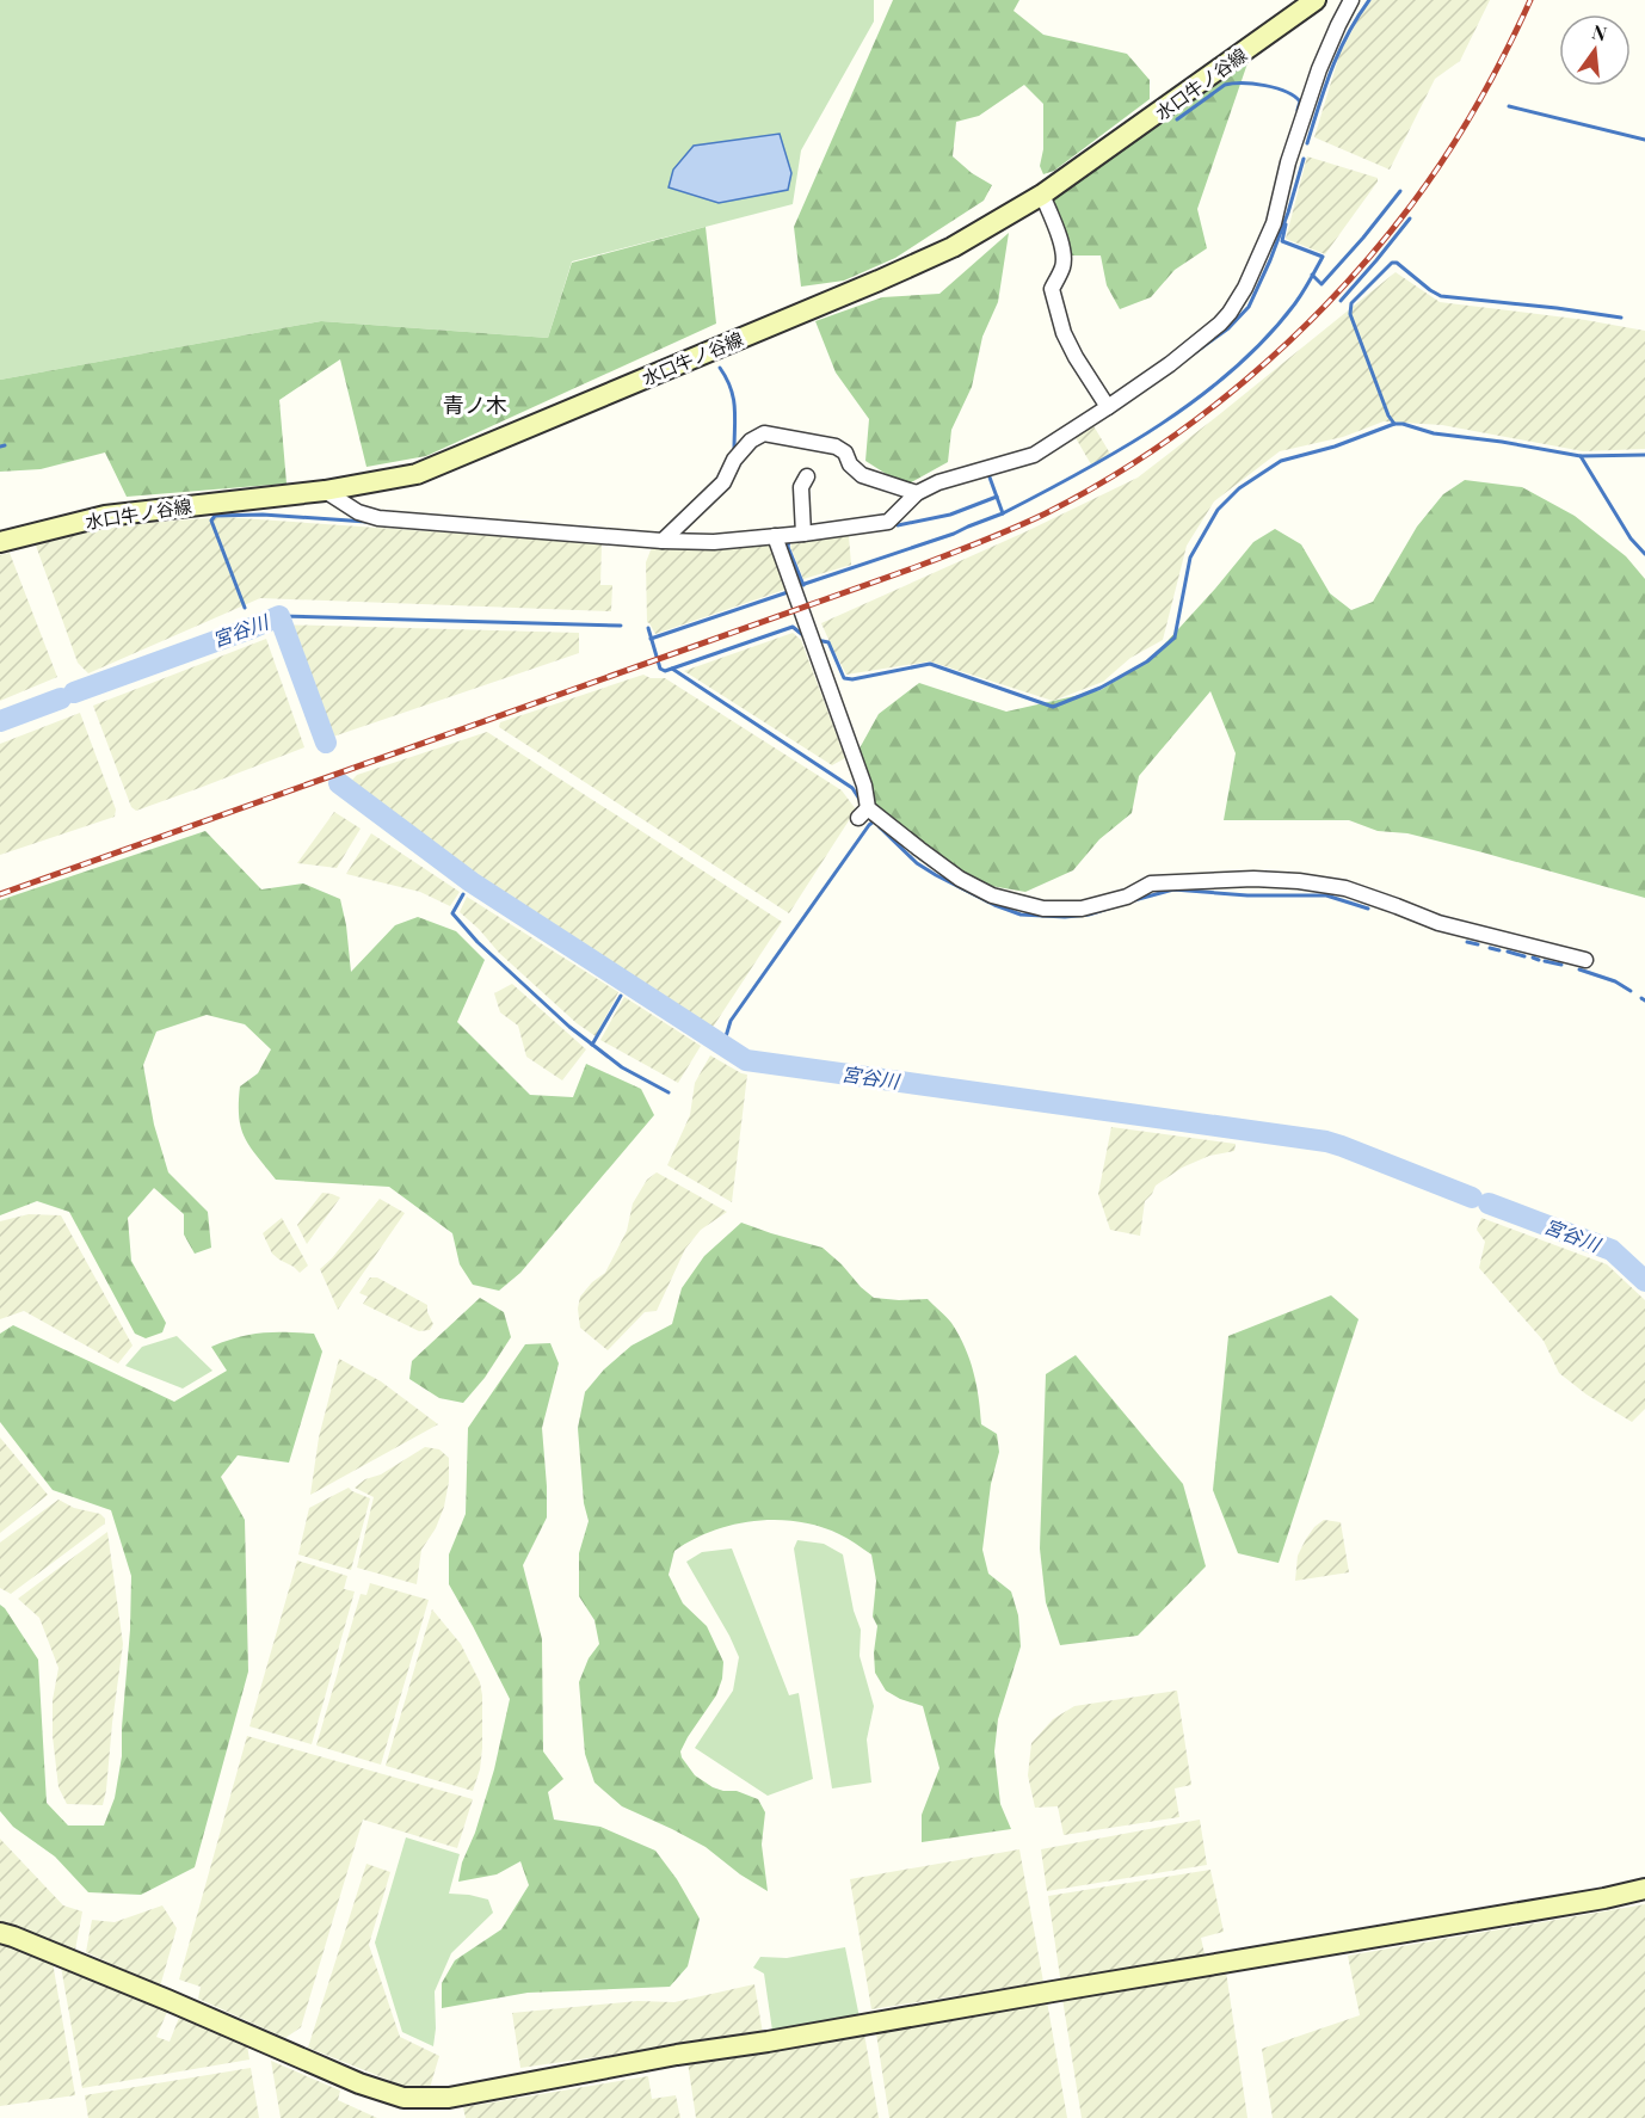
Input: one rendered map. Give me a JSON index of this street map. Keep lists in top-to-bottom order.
{
  "streets": {
    "street": ["水口牛ノ谷線"]
  },
  "districts": ["青ノ木"],
  "water": ["宮谷川"],
  "north": "top"
}
